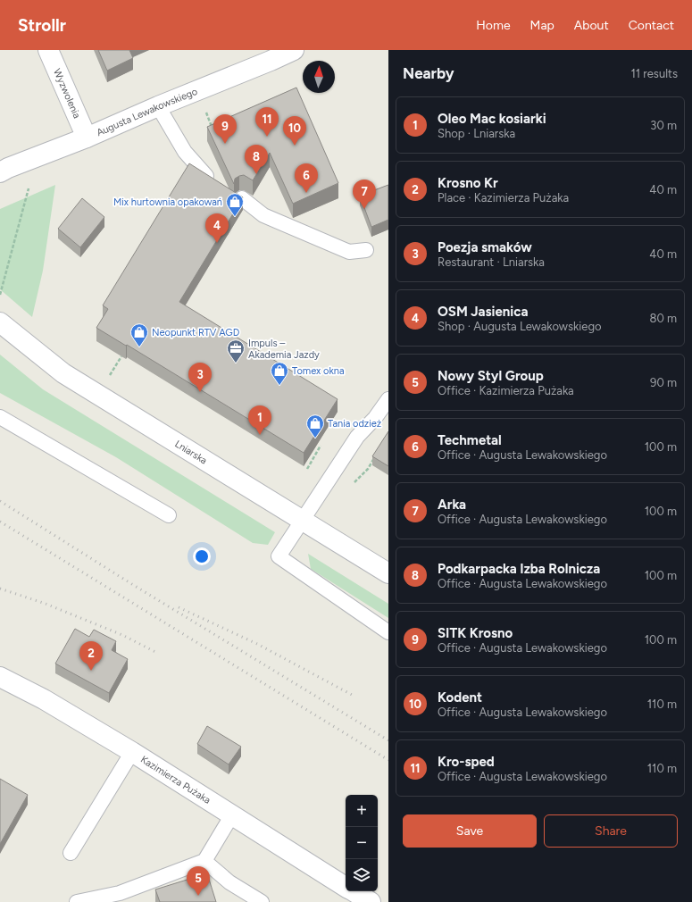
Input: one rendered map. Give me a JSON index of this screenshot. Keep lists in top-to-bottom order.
{
  "streets": {
    "street": [
      "Wyzwolenia",
      "Augusta Lewakowskiego",
      "Lniarska",
      "Kazimierza Pużaka"
    ]
  },
  "crossings": [
    ["Wyzwolenia", "Augusta Lewakowskiego"]
  ],
  "places": {
    "shop": [
      "Mix hurtownia opakowań",
      "Neopunkt RTV AGD",
      "Tomex okna",
      "Tania odzież"
    ],
    "office": ["Impuls – Akademia Jazdy"]
  },
  "north": "top",
  "page": {
    "header": "Strollr",
    "nav": [
      "Home",
      "Map",
      "About",
      "Contact"
    ],
    "heading": ["Nearby", "11 results"],
    "list": [
      {
        "mark": "1",
        "name": "Oleo Mac kosiarki",
        "note": "Shop · Lniarska",
        "value": "30 m"
      },
      {
        "mark": "2",
        "name": "Krosno Kr",
        "note": "Place · Kazimierza Pużaka",
        "value": "40 m"
      },
      {
        "mark": "3",
        "name": "Poezja smaków",
        "note": "Restaurant · Lniarska",
        "value": "40 m"
      },
      {
        "mark": "4",
        "name": "OSM Jasienica",
        "note": "Shop · Augusta Lewakowskiego",
        "value": "80 m"
      },
      {
        "mark": "5",
        "name": "Nowy Styl Group",
        "note": "Office · Kazimierza Pużaka",
        "value": "90 m"
      },
      {
        "mark": "6",
        "name": "Techmetal",
        "note": "Office · Augusta Lewakowskiego",
        "value": "100 m"
      },
      {
        "mark": "7",
        "name": "Arka",
        "note": "Office · Augusta Lewakowskiego",
        "value": "100 m"
      },
      {
        "mark": "8",
        "name": "Podkarpacka Izba Rolnicza",
        "note": "Office · Augusta Lewakowskiego",
        "value": "100 m"
      },
      {
        "mark": "9",
        "name": "SITK Krosno",
        "note": "Office · Augusta Lewakowskiego",
        "value": "100 m"
      },
      {
        "mark": "10",
        "name": "Kodent",
        "note": "Office · Augusta Lewakowskiego",
        "value": "110 m"
      },
      {
        "mark": "11",
        "name": "Kro-sped",
        "note": "Office · Augusta Lewakowskiego",
        "value": "110 m"
      }
    ],
    "pins": [
      "11",
      "9",
      "10",
      "8",
      "6",
      "7",
      "4",
      "3",
      "1",
      "2",
      "5"
    ],
    "map_buttons": ["+", "−"],
    "buttons": ["Save", "Share"]
  }
}
